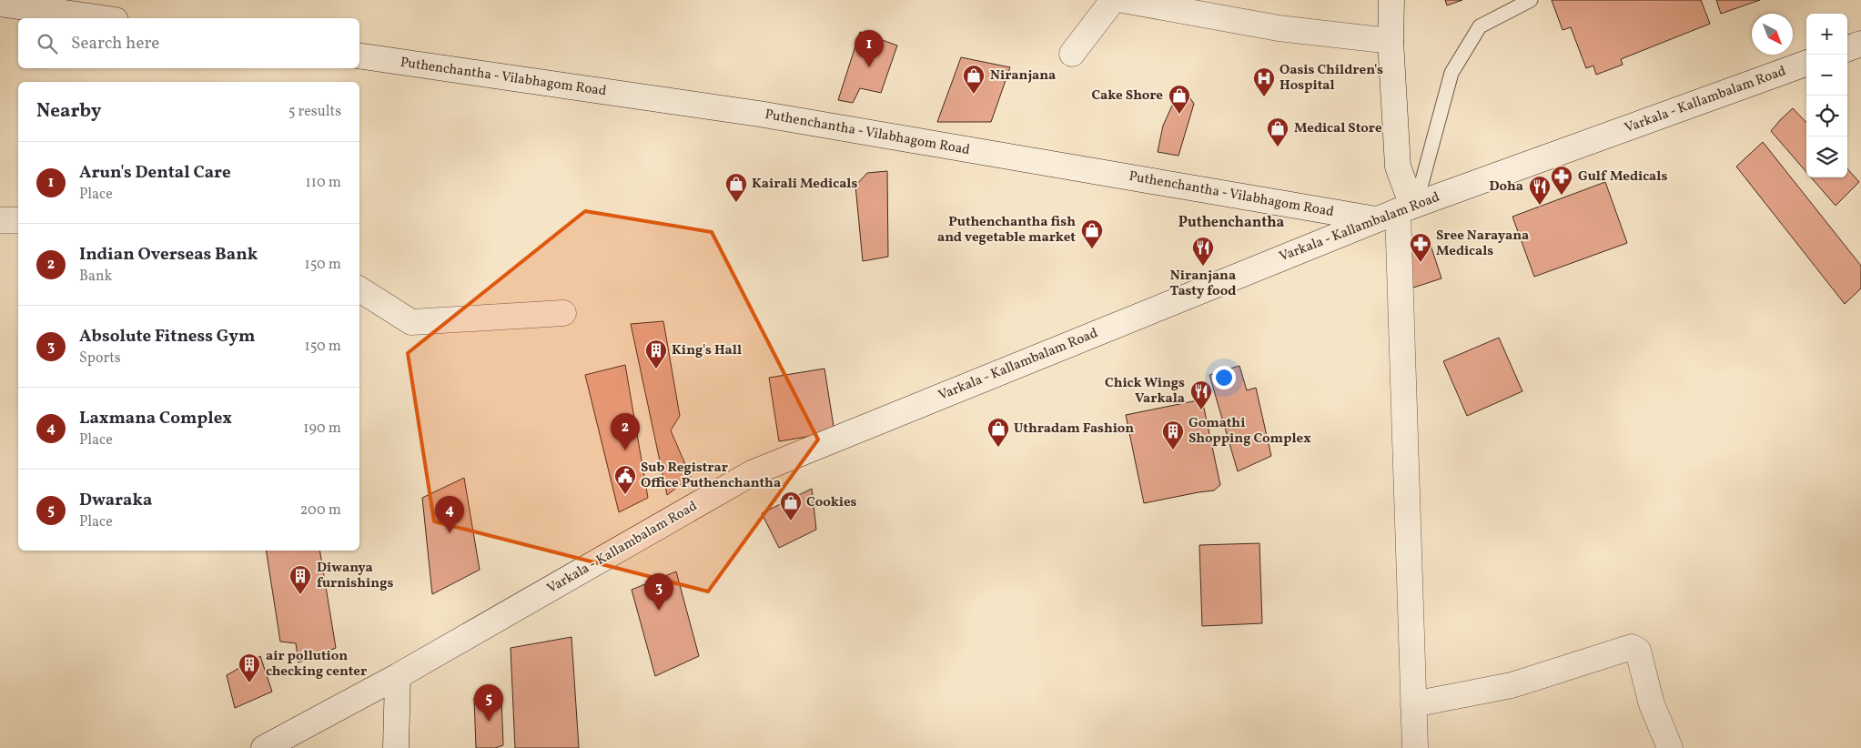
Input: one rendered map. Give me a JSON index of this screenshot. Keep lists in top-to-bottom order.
{
  "streets": {
    "main road": ["Puthenchantha - Vilabhagom Road", "Varkala - Kallambalam Road"]
  },
  "crossings": [
    ["Puthenchantha - Vilabhagom Road", "Varkala - Kallambalam Road"]
  ],
  "districts": ["Puthenchantha"],
  "places": {
    "shop": [
      "Niranjana",
      "Cake Shore",
      "Medical Store",
      "Kairali Medicals",
      "Puthenchantha fish and vegetable market",
      "Uthradam Fashion",
      "Cookies"
    ],
    "hospital": ["Oasis Children's Hospital"],
    "pharmacy": ["Gulf Medicals", "Sree Narayana Medicals"],
    "restaurant": ["Doha", "Niranjana Tasty food", "Chick Wings Varkala"],
    "building": [
      "King's Hall",
      "Gomathi Shopping Complex",
      "Diwanya furnishings",
      "air pollution checking center"
    ],
    "public building": ["Sub Registrar Office Puthenchantha"]
  },
  "north": "bottom right",
  "page": {
    "map_buttons": ["+", "−"],
    "search": "Search here",
    "pins": [
      "1",
      "2",
      "4",
      "3",
      "5"
    ],
    "heading": ["Nearby", "5 results"],
    "list": [
      {
        "mark": "1",
        "name": "Arun's Dental Care",
        "note": "Place",
        "value": "110 m"
      },
      {
        "mark": "2",
        "name": "Indian Overseas Bank",
        "note": "Bank",
        "value": "150 m"
      },
      {
        "mark": "3",
        "name": "Absolute Fitness Gym",
        "note": "Sports",
        "value": "150 m"
      },
      {
        "mark": "4",
        "name": "Laxmana Complex",
        "note": "Place",
        "value": "190 m"
      },
      {
        "mark": "5",
        "name": "Dwaraka",
        "note": "Place",
        "value": "200 m"
      }
    ]
  }
}
